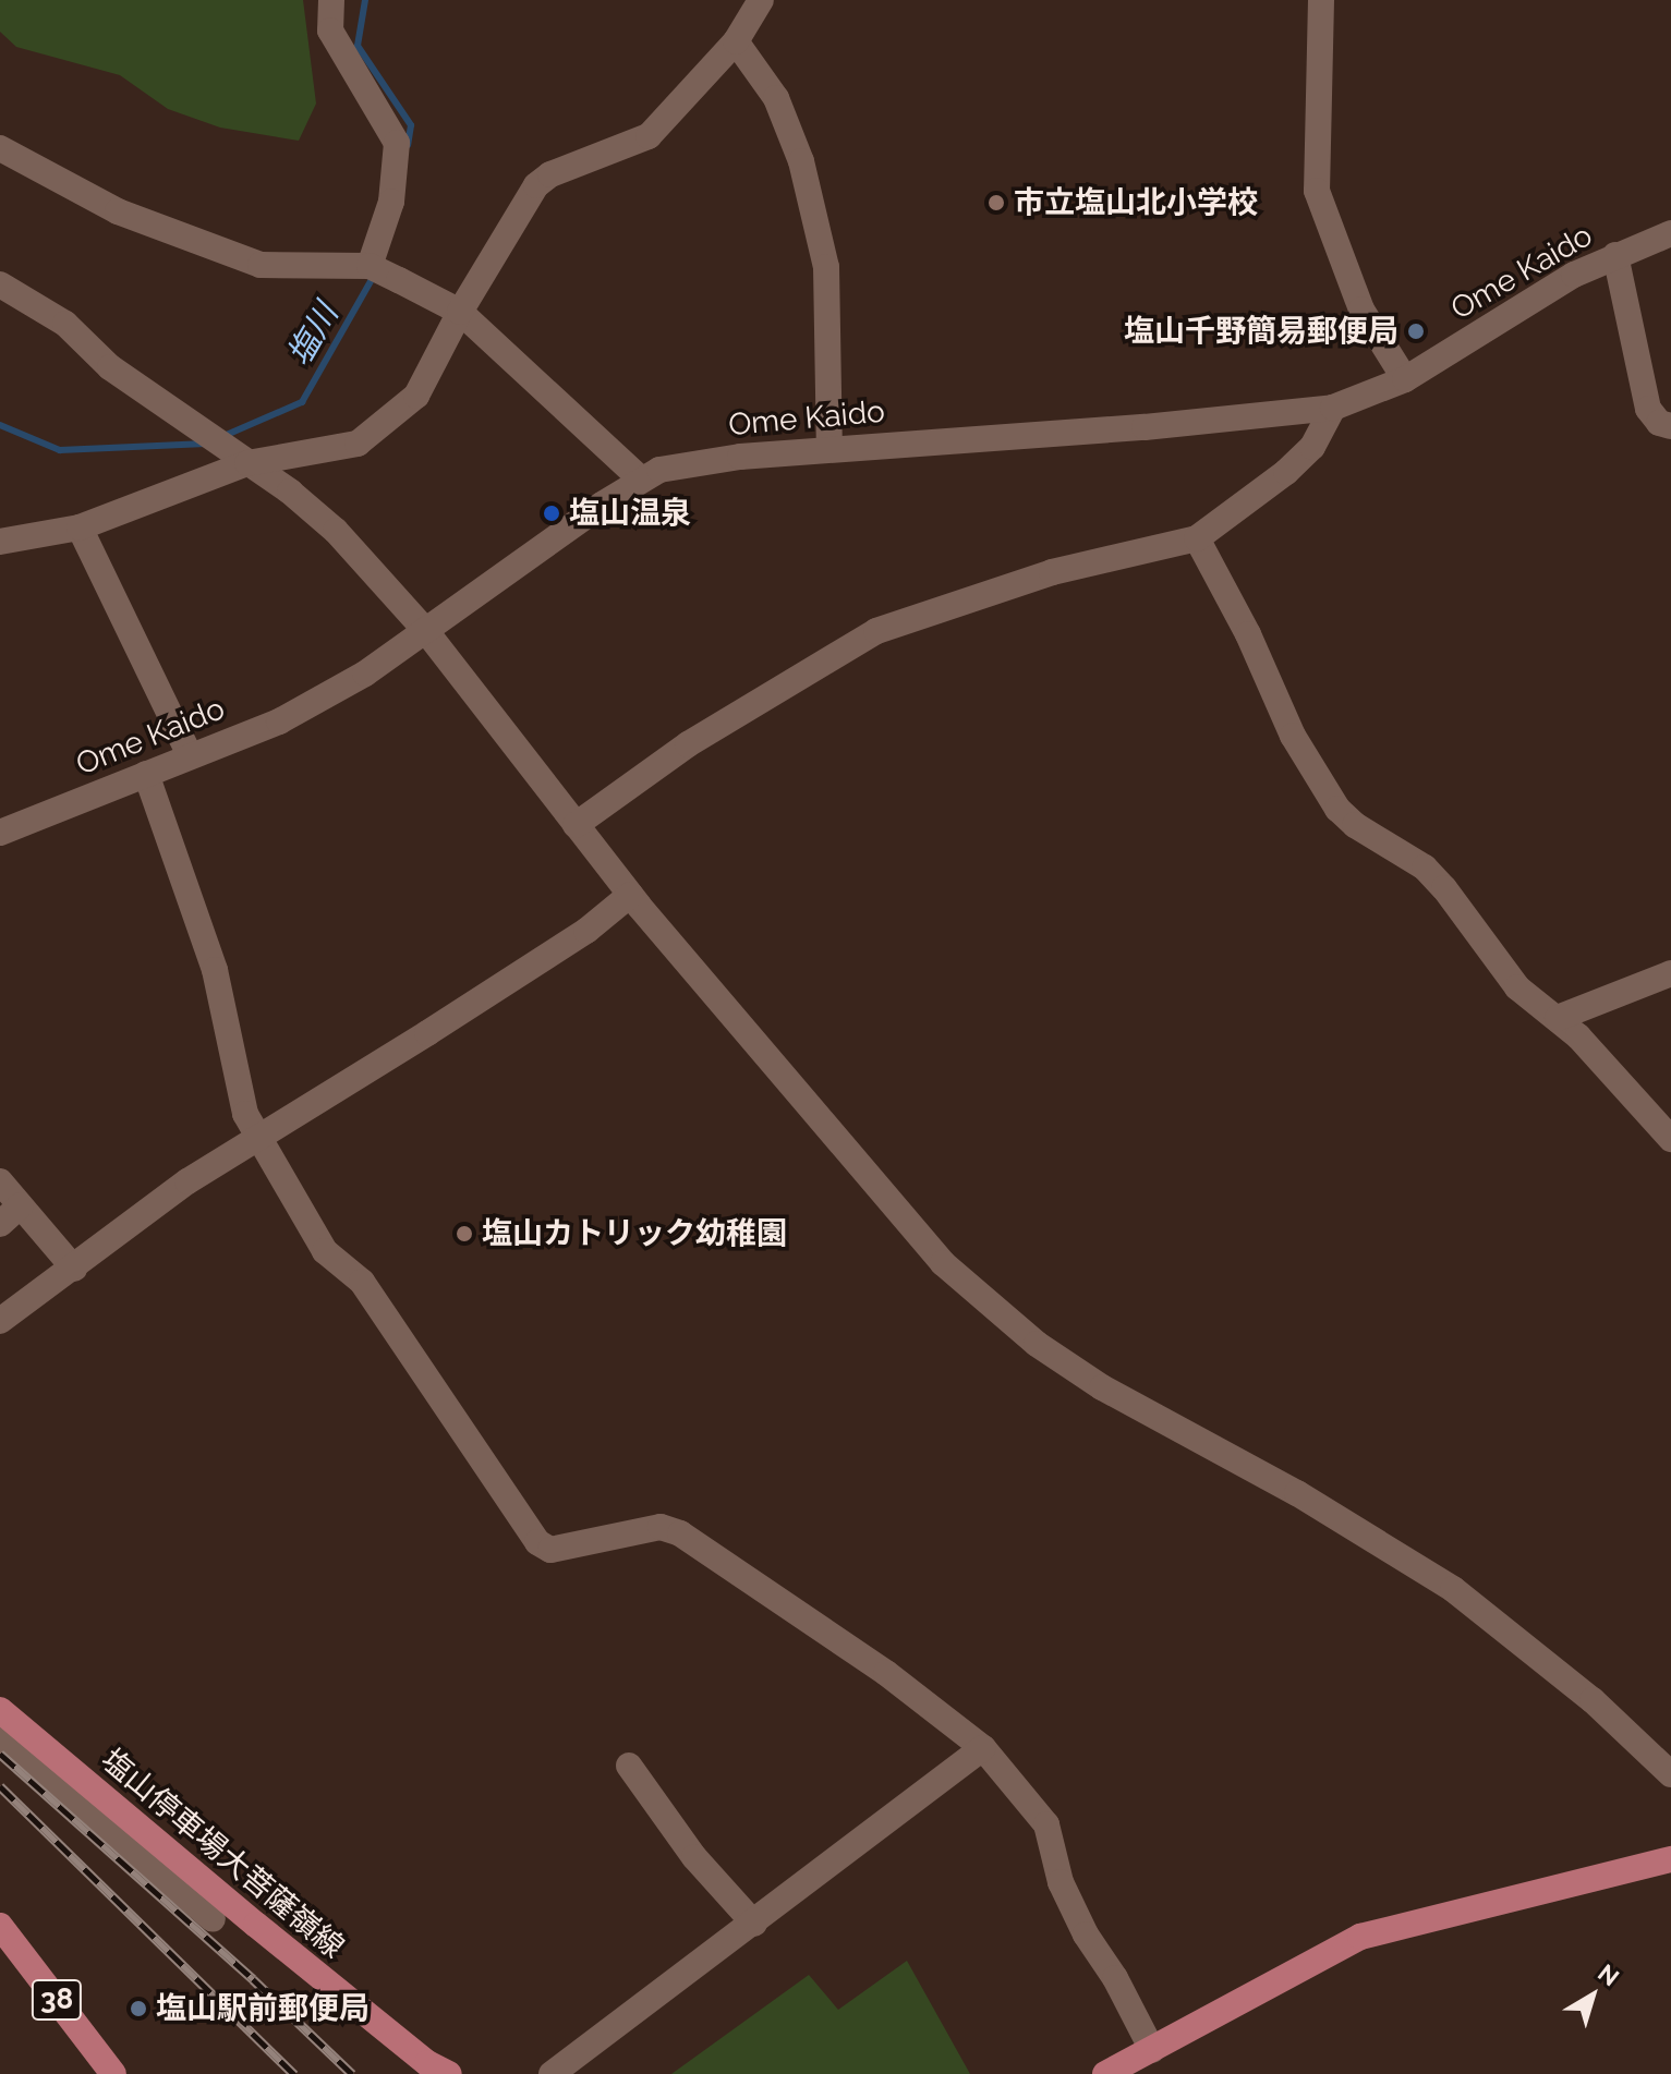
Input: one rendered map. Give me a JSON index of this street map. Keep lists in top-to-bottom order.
{
  "streets": {
    "main road": ["塩山停車場大菩薩嶺線", "38"],
    "street": ["Ome Kaido"]
  },
  "water": ["塩川"],
  "places": [
    "市立塩山北小学校",
    "塩山千野簡易郵便局",
    "塩山温泉",
    "塩山カトリック幼稚園",
    "塩山駅前郵便局"
  ],
  "north": "top right"
}
